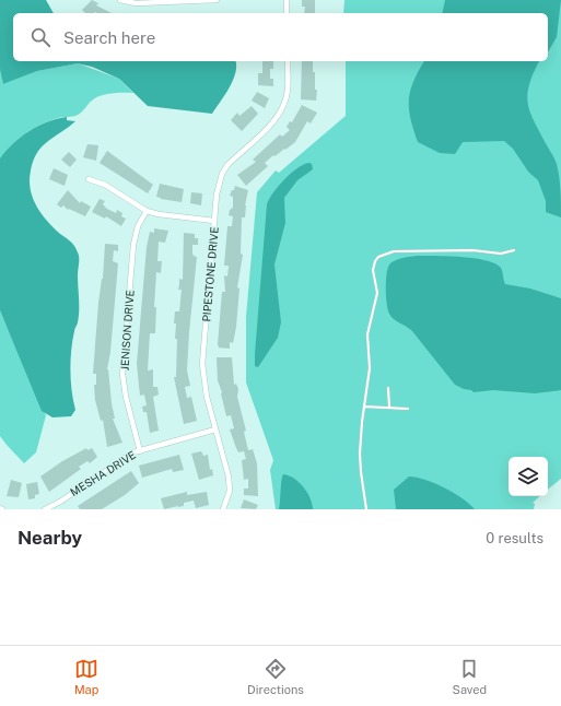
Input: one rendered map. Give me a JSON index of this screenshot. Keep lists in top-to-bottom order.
{
  "streets": {
    "street": ["PIPESTONE DRIVE", "JENISON DRIVE", "MESHA DRIVE"]
  },
  "crossings": [
    ["PIPESTONE DRIVE", "MESHA DRIVE"],
    ["JENISON DRIVE", "MESHA DRIVE"]
  ],
  "page": {
    "search": "Search here",
    "heading": ["Nearby", "0 results"],
    "nav": ["Map", "Directions", "Saved"]
  }
}
